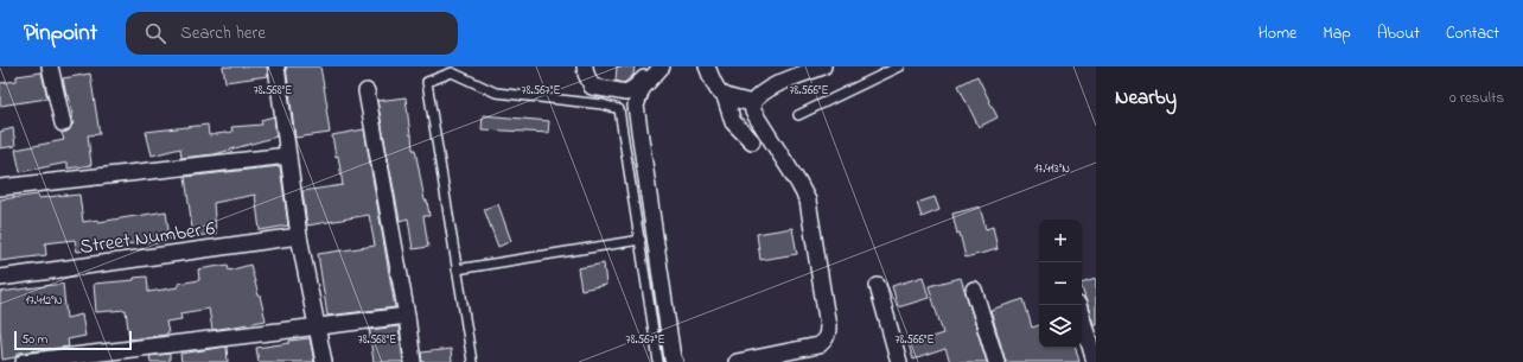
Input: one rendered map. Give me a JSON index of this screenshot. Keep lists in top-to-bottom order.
{
  "streets": {
    "street": ["Street Number 6"]
  },
  "scale_bar": "50 m",
  "page": {
    "header": "Pinpoint",
    "search": "Search here",
    "nav": [
      "Home",
      "Map",
      "About",
      "Contact"
    ],
    "heading": ["Nearby", "0 results"],
    "map_buttons": ["+", "−"],
    "scale": "50 m"
  },
  "coordinates": [
    "78.568°E",
    "78.567°E",
    "78.566°E",
    "17.413°N",
    "17.412°N"
  ]
}
